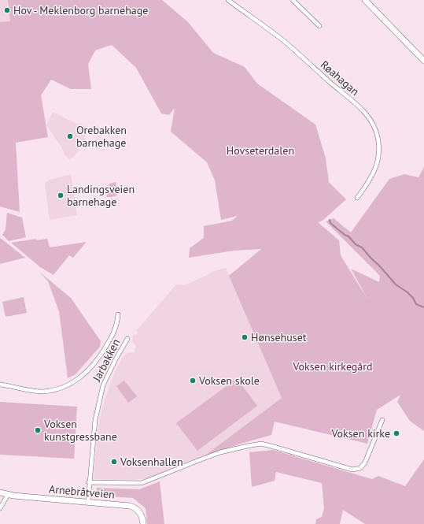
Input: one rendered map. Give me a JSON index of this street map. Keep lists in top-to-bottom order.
{
  "streets": {
    "street": ["Røahagan", "Jarbakken", "Arnebråtveien"]
  },
  "crossings": [
    ["Jarbakken", "Arnebråtveien"]
  ],
  "parks": ["Hovseterdalen", "Voksen kirkegård"],
  "places": [
    "Hov - Meklenborg barnehage",
    "Orebakken barnehage",
    "Landingsveien barnehage",
    "Hønsehuset",
    "Voksen skole",
    "Voksen kunstgressbane",
    "Voksen kirke",
    "Voksenhallen"
  ]
}
